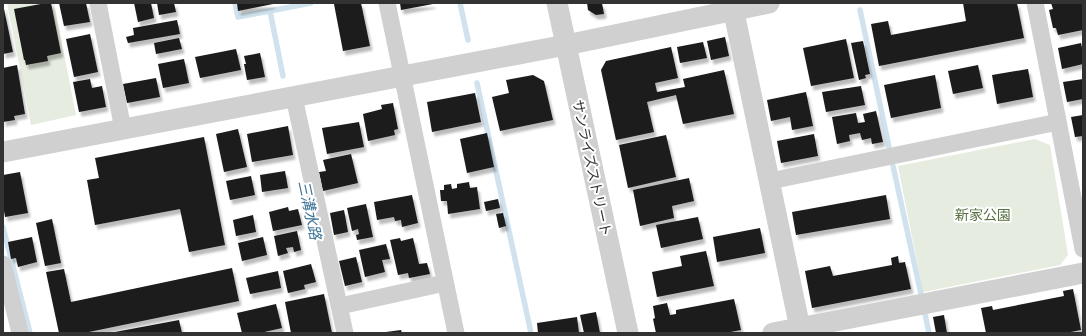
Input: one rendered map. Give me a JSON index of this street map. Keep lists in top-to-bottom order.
{
  "streets": {
    "street": ["サンライズストリート"]
  },
  "water": ["三溝水路"],
  "parks": ["新家公園"]
}
